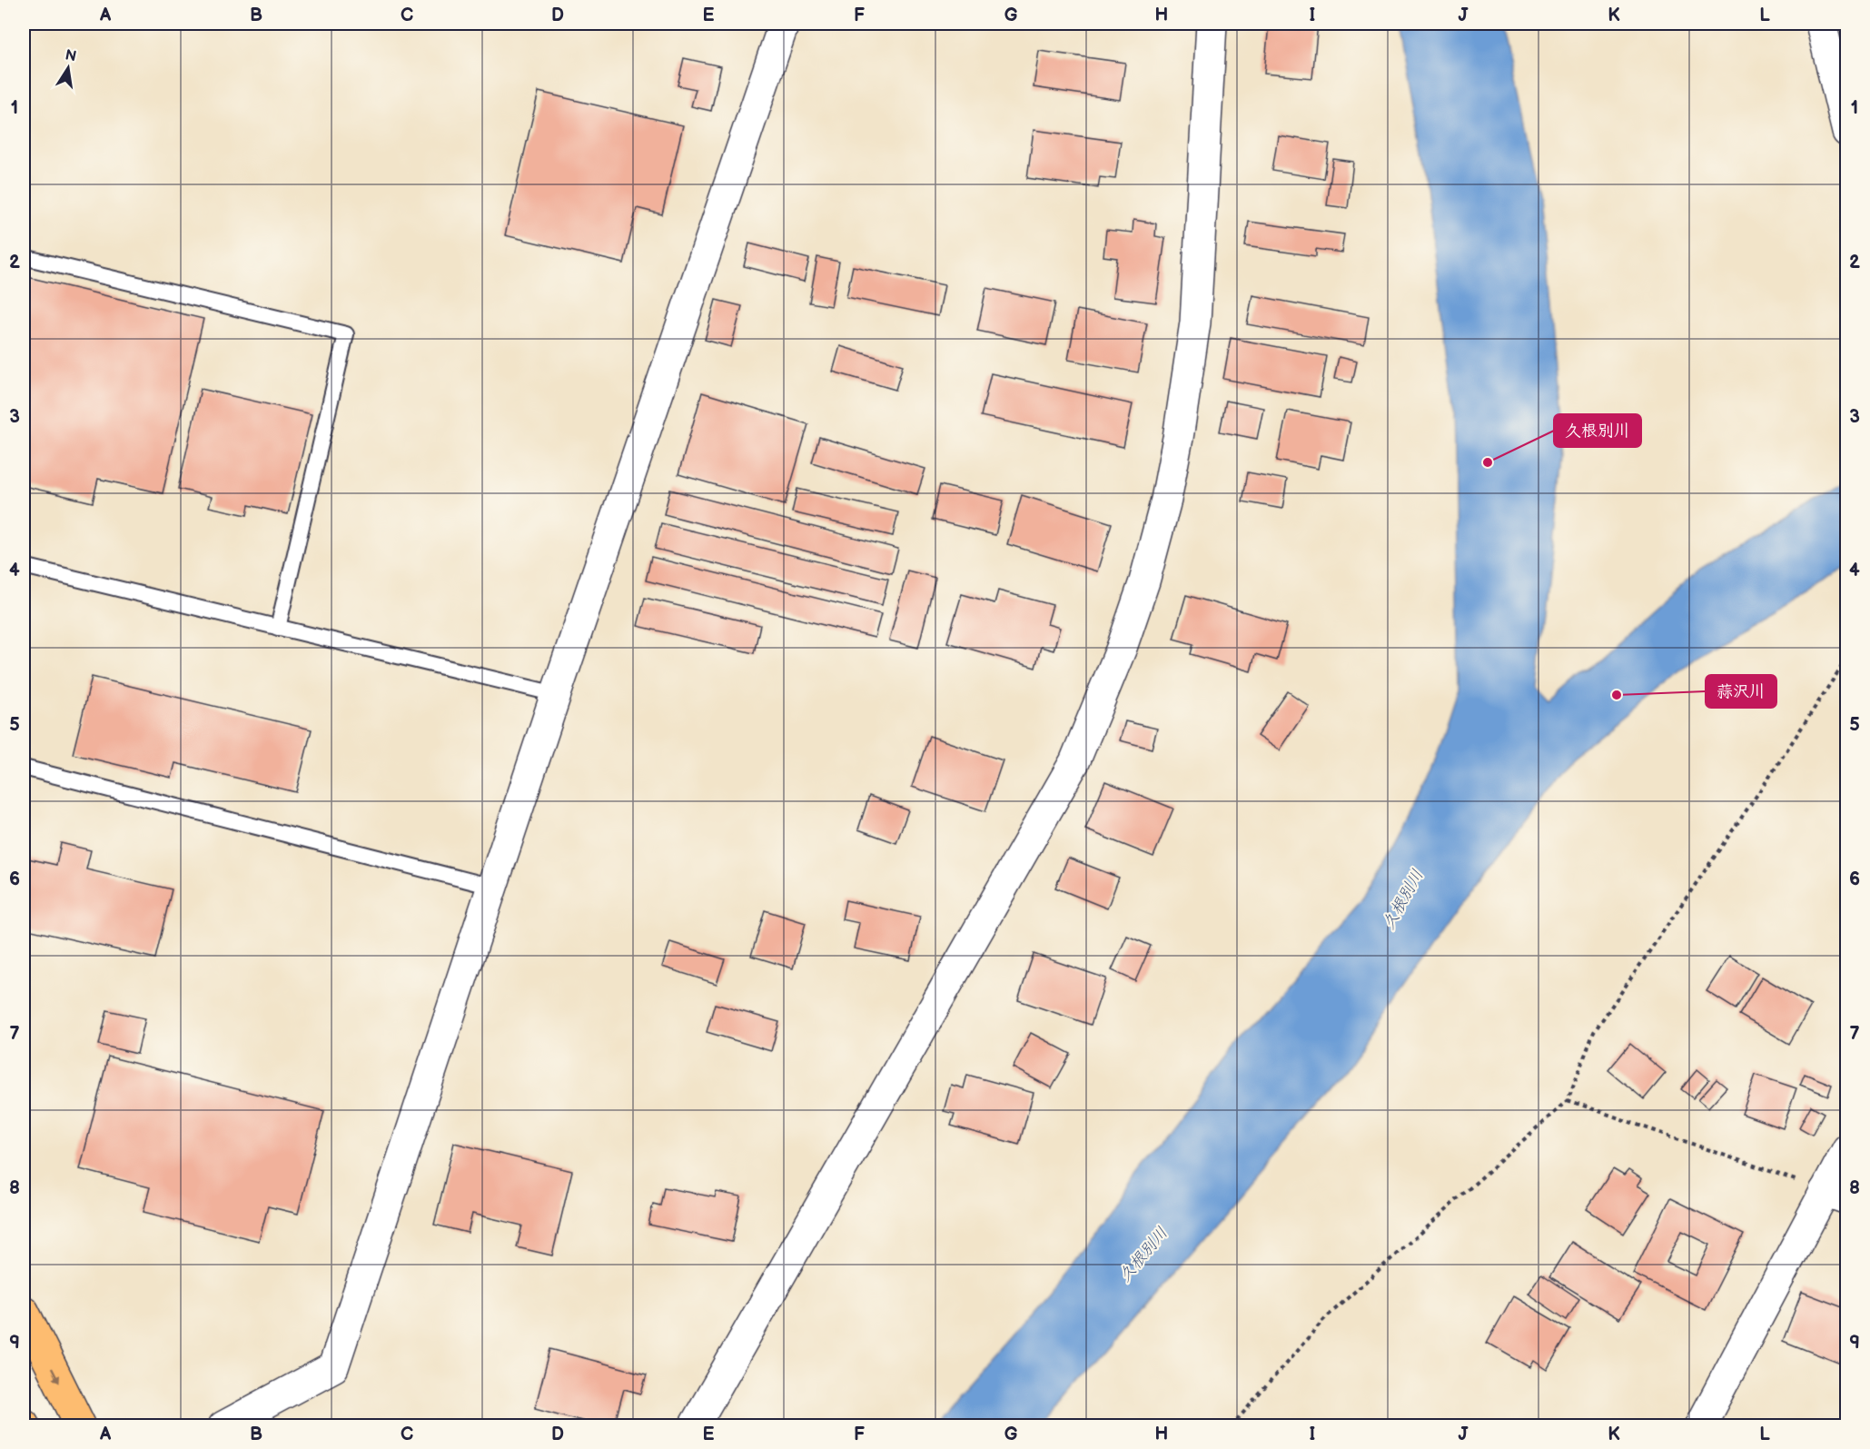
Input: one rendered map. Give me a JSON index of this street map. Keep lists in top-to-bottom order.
{
  "water": ["久根別川"],
  "places": ["久根別川", "蒜沢川"],
  "north": "top",
  "grid": {
    "columns": [
      "A",
      "B",
      "C",
      "D",
      "E",
      "F",
      "G",
      "H",
      "I",
      "J",
      "K",
      "L"
    ],
    "rows": [
      "1",
      "2",
      "3",
      "4",
      "5",
      "6",
      "7",
      "8",
      "9"
    ]
  }
}
